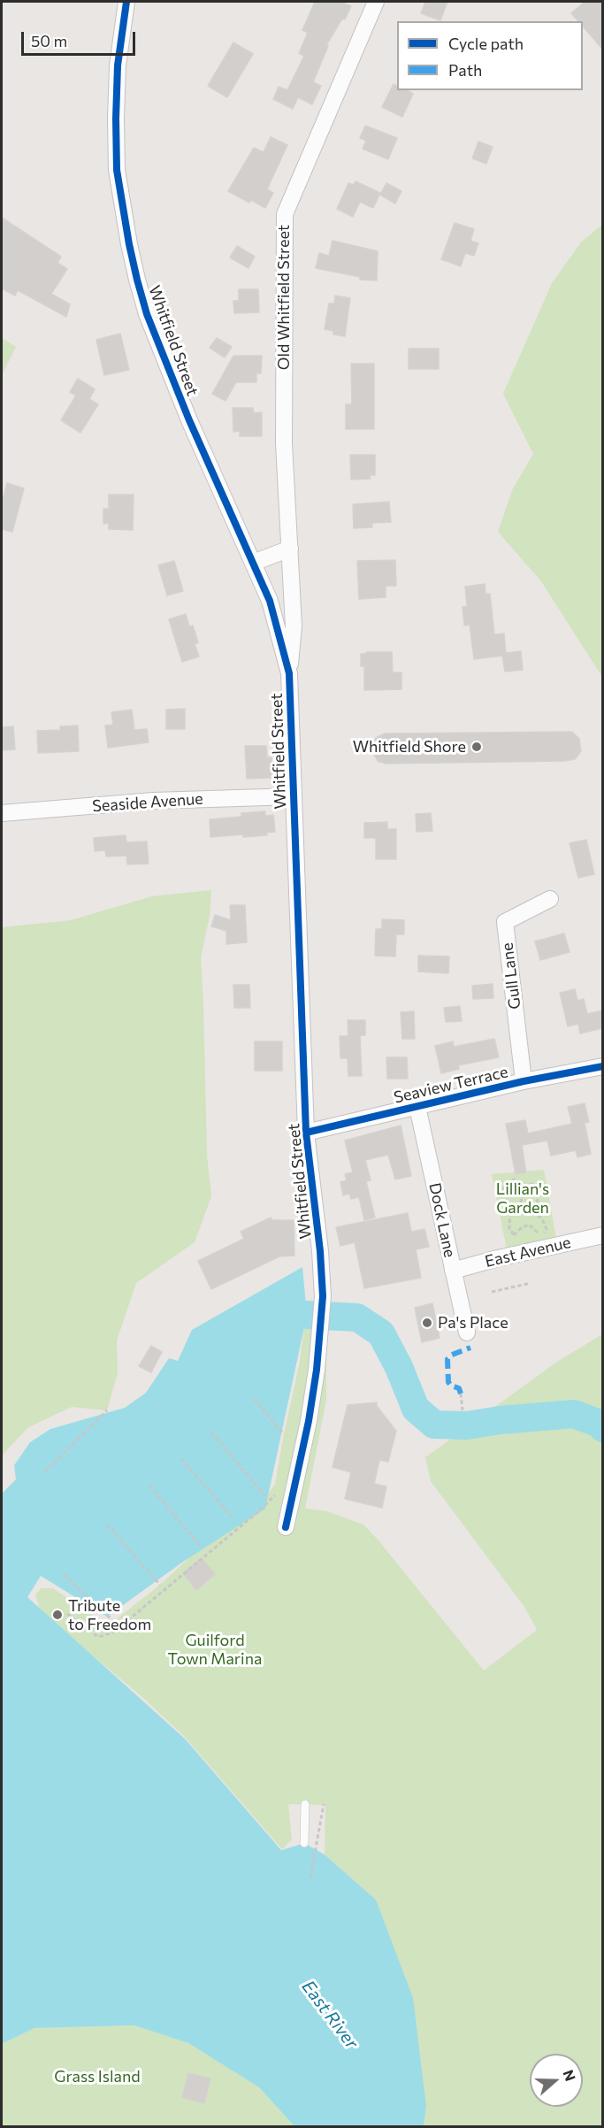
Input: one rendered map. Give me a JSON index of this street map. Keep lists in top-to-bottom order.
{
  "streets": {
    "street": [
      "Old Whitfield Street",
      "Whitfield Street",
      "Seaside Avenue",
      "Gull Lane",
      "Seaview Terrace",
      "Dock Lane",
      "East Avenue"
    ]
  },
  "crossings": [
    ["Old Whitfield Street", "Whitfield Street"],
    ["Whitfield Street", "Seaside Avenue"],
    ["Whitfield Street", "Seaview Terrace"],
    ["Gull Lane", "Seaview Terrace"],
    ["Seaview Terrace", "Dock Lane"],
    ["Dock Lane", "East Avenue"]
  ],
  "water": ["East River"],
  "parks": ["Lillian's Garden", "Guilford Town Marina", "Grass Island"],
  "places": ["Whitfield Shore", "Pa's Place", "Tribute to Freedom"],
  "legend": ["Cycle path", "Path"],
  "scale_bar": "50 m",
  "north": "right"
}
